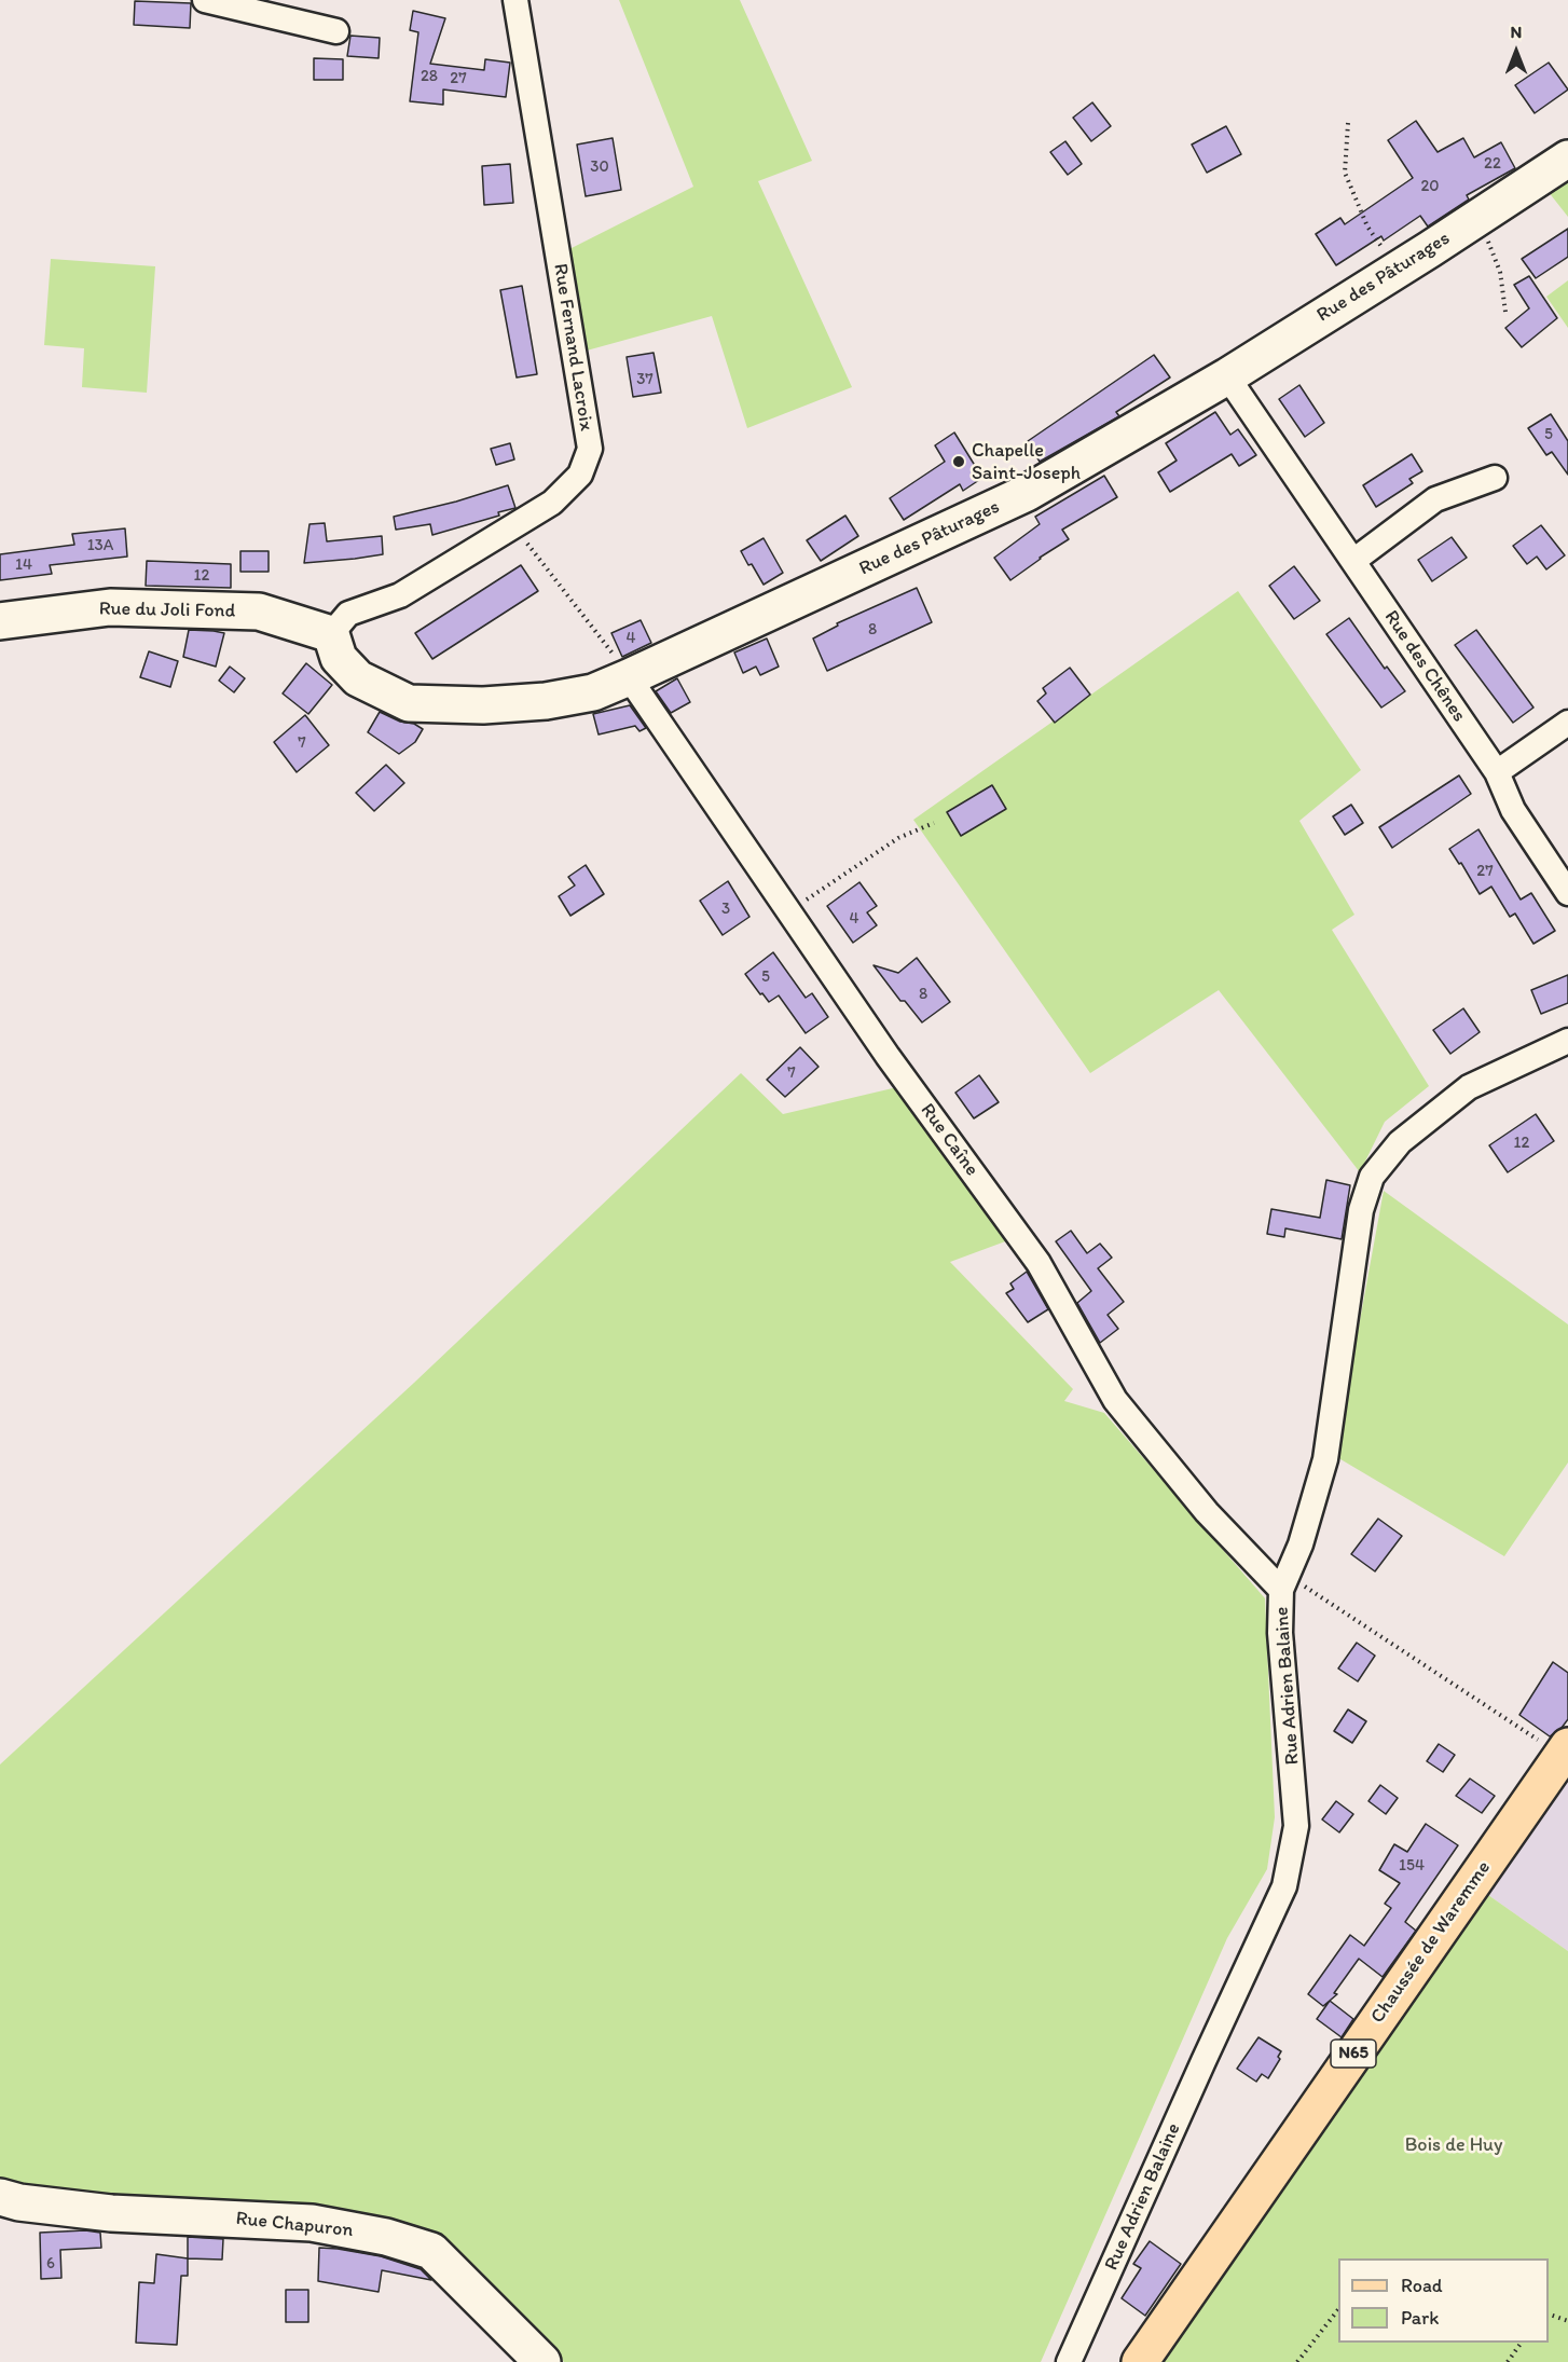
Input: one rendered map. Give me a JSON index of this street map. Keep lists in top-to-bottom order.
{
  "streets": {
    "main road": ["Chaussée de Waremme", "N65"],
    "street": [
      "Rue des Pâturages",
      "Rue Fernand Lacroix",
      "Rue du Joli Fond",
      "Rue des Chênes",
      "Rue Caîne",
      "Rue Adrien Balaine",
      "Rue Chapuron"
    ]
  },
  "crossings": [
    ["Rue des Pâturages", "Rue Fernand Lacroix"],
    ["Rue des Pâturages", "Rue du Joli Fond"],
    ["Rue des Pâturages", "Rue des Chênes"],
    ["Rue des Pâturages", "Rue Caîne"],
    ["Rue Fernand Lacroix", "Rue du Joli Fond"],
    ["Rue Caîne", "Rue Adrien Balaine"]
  ],
  "parks": ["Bois de Huy"],
  "places": ["Chapelle Saint-Joseph"],
  "house_numbers": [
    "28",
    "27",
    "22",
    "30",
    "20",
    "37",
    "5",
    "13A",
    "14",
    "12",
    "8",
    "4",
    "7",
    "27",
    "3",
    "4",
    "5",
    "8",
    "7",
    "12",
    "154",
    "6"
  ],
  "legend": ["Road", "Park"],
  "north": "top"
}
